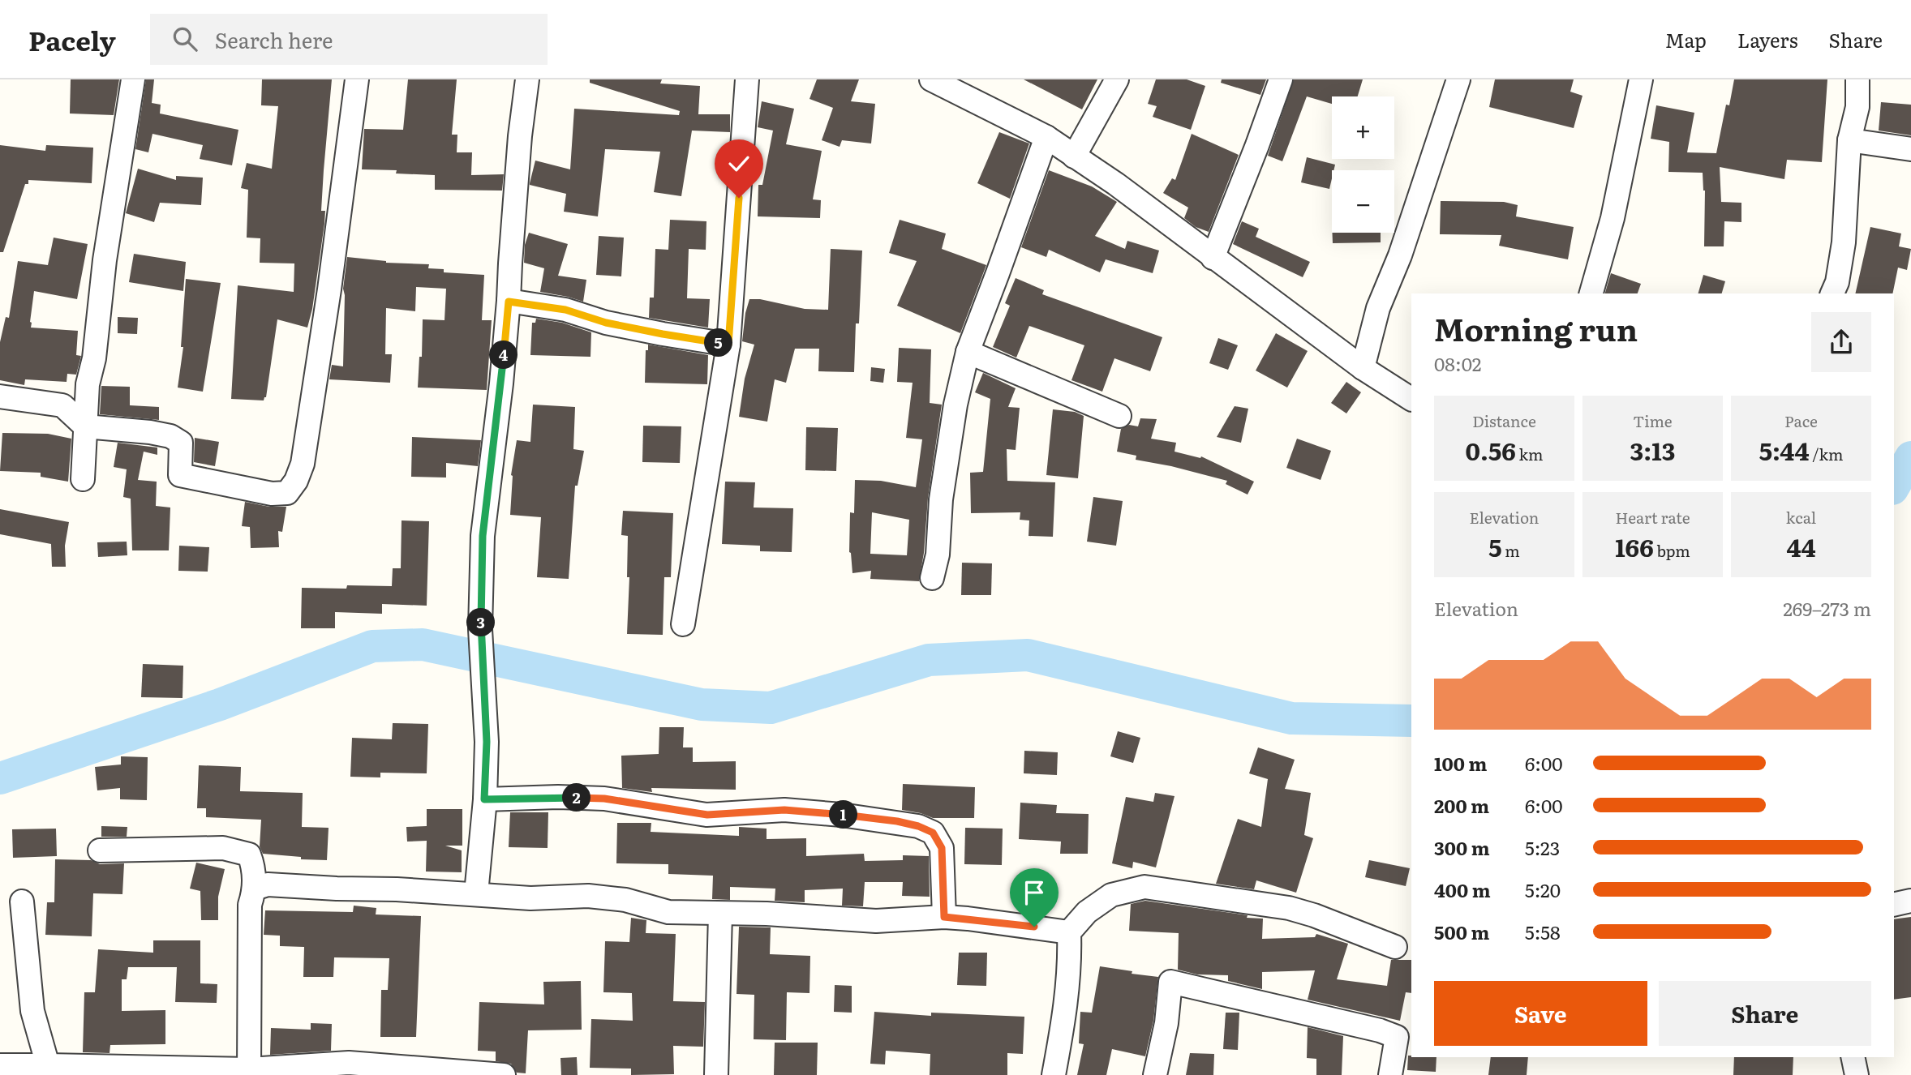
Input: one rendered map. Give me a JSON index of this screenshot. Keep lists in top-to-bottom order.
{
  "page": {
    "header": "Pacely",
    "search": "Search here",
    "nav": ["Map", "Layers", "Share"],
    "map_buttons": ["+", "−"],
    "heading": ["Morning run", "08:02"],
    "pins": [
      "5",
      "4",
      "3",
      "2",
      "1"
    ],
    "stats": [
      ["Distance", "0.56 km"],
      ["Time", "3:13"],
      ["Pace", "5:44 /km"],
      ["Elevation", "5 m"],
      ["Heart rate", "166 bpm"],
      ["kcal", "44"]
    ],
    "chart": ["Elevation", "269–273 m"],
    "list": [
      {
        "name": "100 m",
        "note": "6:00"
      },
      {
        "name": "200 m",
        "note": "6:00"
      },
      {
        "name": "300 m",
        "note": "5:23"
      },
      {
        "name": "400 m",
        "note": "5:20"
      },
      {
        "name": "500 m",
        "note": "5:58"
      }
    ],
    "buttons": ["Save", "Share"]
  }
}
